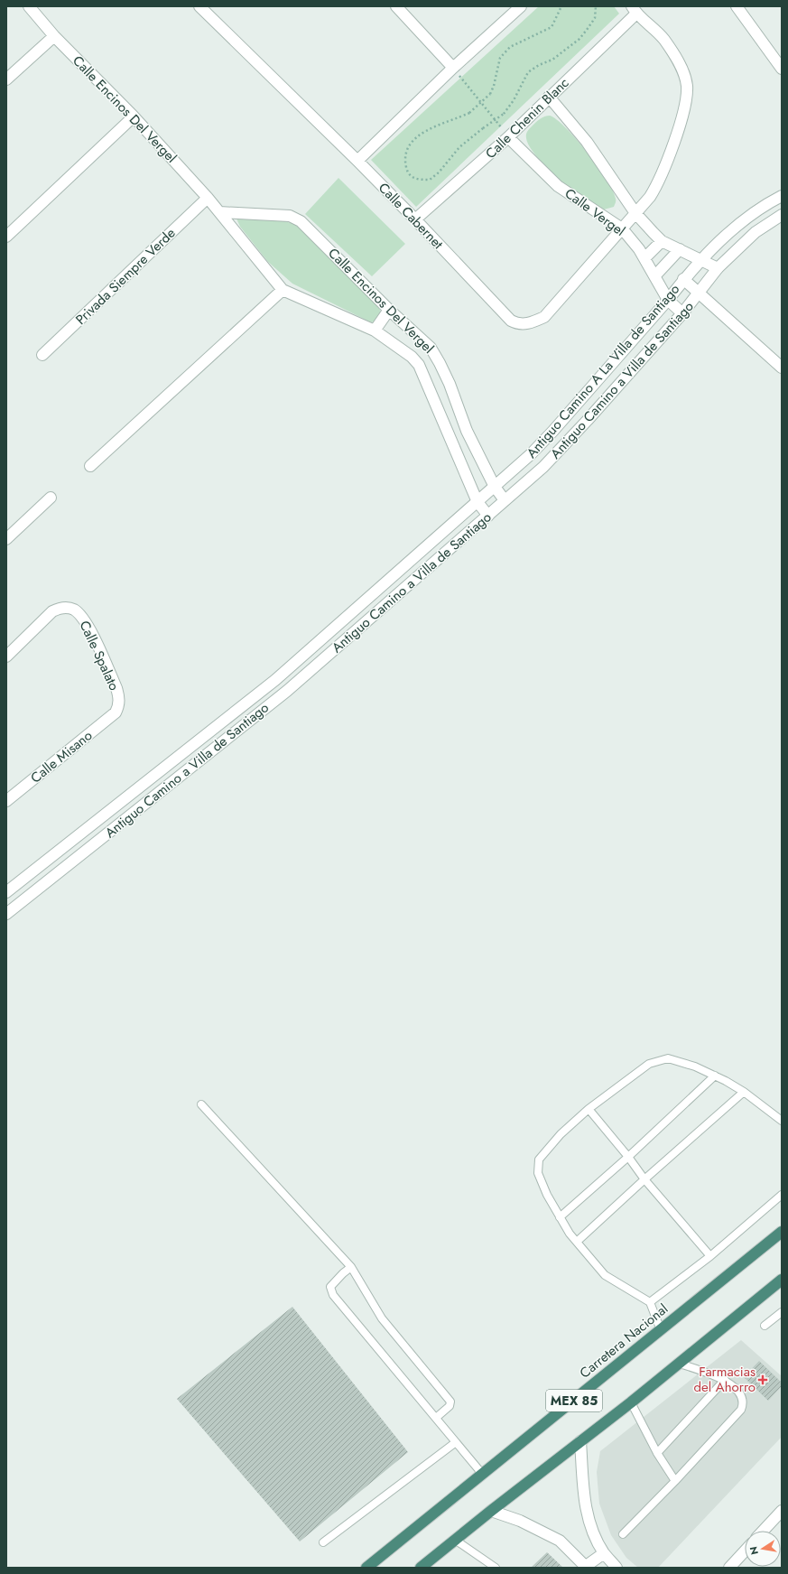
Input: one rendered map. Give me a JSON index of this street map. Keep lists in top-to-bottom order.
{
  "streets": {
    "highway": ["Carretera Nacional", "MEX 85"],
    "street": [
      "Calle Encinos Del Vergel",
      "Calle Chenin Blanc",
      "Calle Vergel",
      "Calle Cabernet",
      "Privada Siempre Verde",
      "Antiguo Camino A La Villa de Santiago",
      "Antiguo Camino a Villa de Santiago",
      "Calle Spalato",
      "Calle Misano"
    ]
  },
  "crossings": [
    ["Calle Encinos Del Vergel", "Privada Siempre Verde"],
    ["Calle Encinos Del Vergel", "Antiguo Camino A La Villa de Santiago"],
    ["Calle Encinos Del Vergel", "Antiguo Camino a Villa de Santiago"],
    ["Calle Chenin Blanc", "Calle Vergel"],
    ["Calle Chenin Blanc", "Calle Cabernet"],
    ["Calle Vergel", "Calle Cabernet"],
    ["Calle Vergel", "Antiguo Camino A La Villa de Santiago"],
    ["Calle Vergel", "Antiguo Camino a Villa de Santiago"],
    ["Calle Spalato", "Calle Misano"]
  ],
  "places": {
    "health": ["Farmacias del Ahorro"]
  },
  "north": "left"
}
